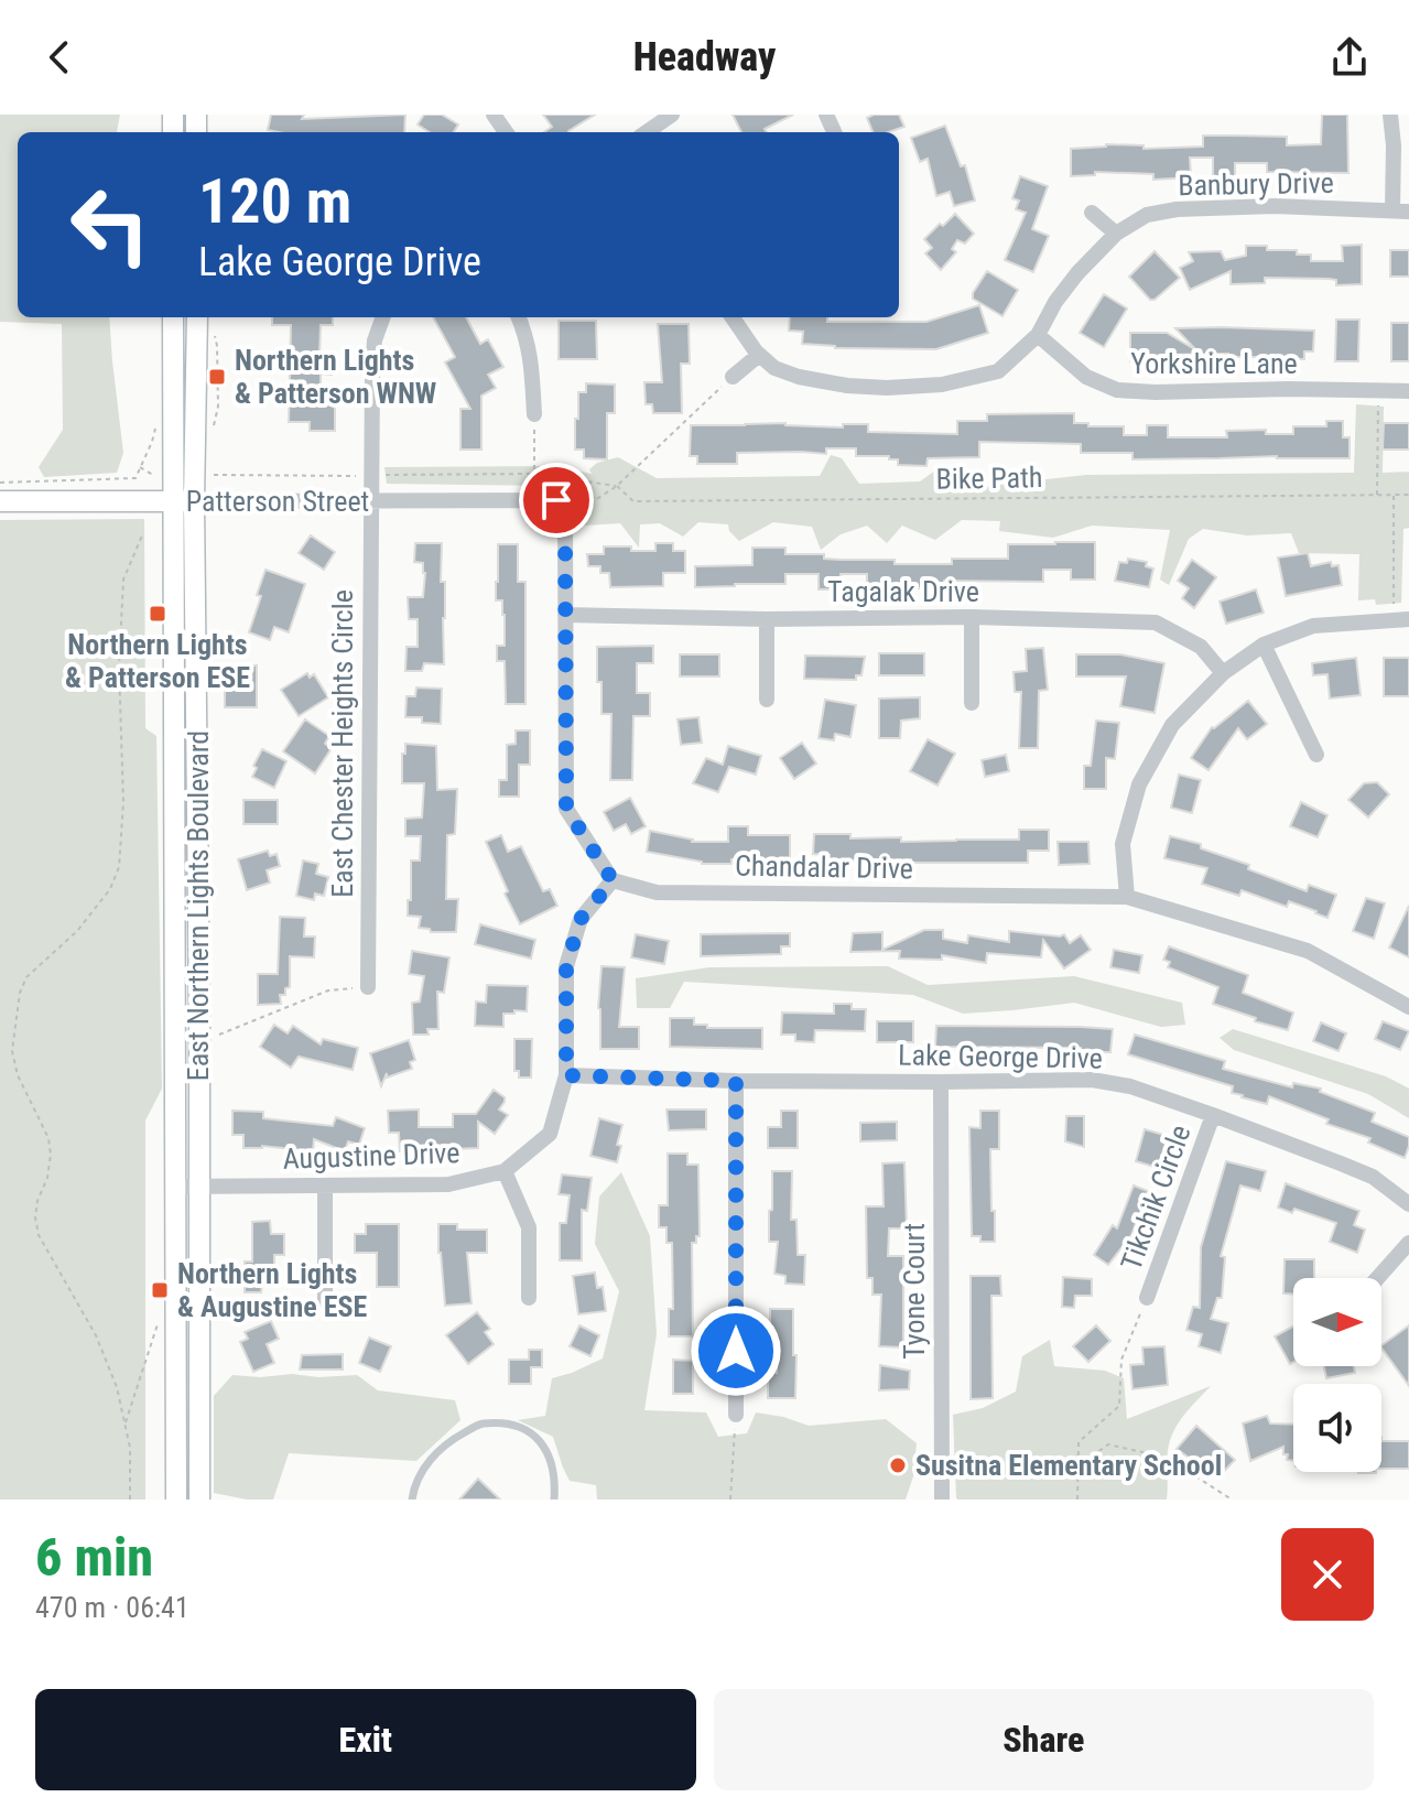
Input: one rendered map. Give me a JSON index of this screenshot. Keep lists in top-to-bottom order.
{
  "streets": {
    "main road": ["Patterson Street", "East Northern Lights Boulevard"],
    "street": [
      "Banbury Drive",
      "Yorkshire Lane",
      "Tagalak Drive",
      "East Chester Heights Circle",
      "Chandalar Drive",
      "Lake George Drive",
      "Augustine Drive",
      "Tikchik Circle",
      "Tyone Court"
    ],
    "path": ["Bike Path"]
  },
  "crossings": [
    ["Banbury Drive", "Yorkshire Lane"],
    ["Bike Path", "East Chester Heights Circle"],
    ["Patterson Street", "Tagalak Drive"],
    ["Patterson Street", "East Chester Heights Circle"],
    ["Patterson Street", "East Northern Lights Boulevard"],
    ["Chandalar Drive", "Augustine Drive"],
    ["East Northern Lights Boulevard", "Augustine Drive"],
    ["Lake George Drive", "Augustine Drive"],
    ["Lake George Drive", "Tikchik Circle"],
    ["Lake George Drive", "Tyone Court"]
  ],
  "places": {
    "transit": ["Northern Lights & Patterson WNW", "Northern Lights & Patterson ESE", "Northern Lights & Augustine ESE"],
    "other": ["Susitna Elementary School"]
  },
  "north": "right",
  "page": {
    "header": "Headway",
    "turn": ["120 m", "Lake George Drive"],
    "heading": ["6 min", "470 m · 06:41"],
    "buttons": ["Exit", "Share"]
  }
}
